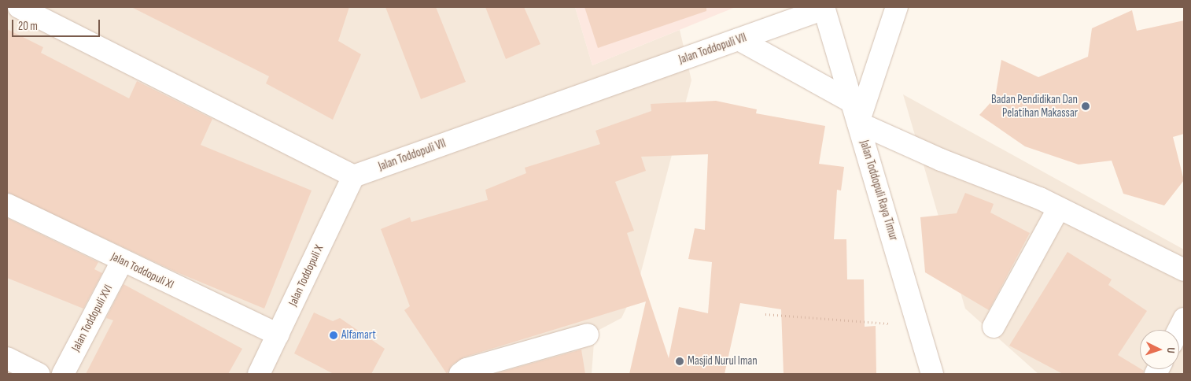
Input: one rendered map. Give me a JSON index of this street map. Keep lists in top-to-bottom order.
{
  "streets": {
    "street": [
      "Jalan Toddopuli VII",
      "Jalan Toddopuli Raya Timur",
      "Jalan Toddopuli XI",
      "Jalan Toddopuli X",
      "Jalan Toddopuli XVI"
    ]
  },
  "crossings": [
    ["Jalan Toddopuli VII", "Jalan Toddopuli Raya Timur"],
    ["Jalan Toddopuli VII", "Jalan Toddopuli X"],
    ["Jalan Toddopuli XI", "Jalan Toddopuli X"],
    ["Jalan Toddopuli XI", "Jalan Toddopuli XVI"]
  ],
  "places": ["Badan Pendidikan Dan Pelatihan Makassar", "Alfamart", "Masjid Nurul Iman"],
  "scale_bar": "20 m",
  "north": "right"
}
